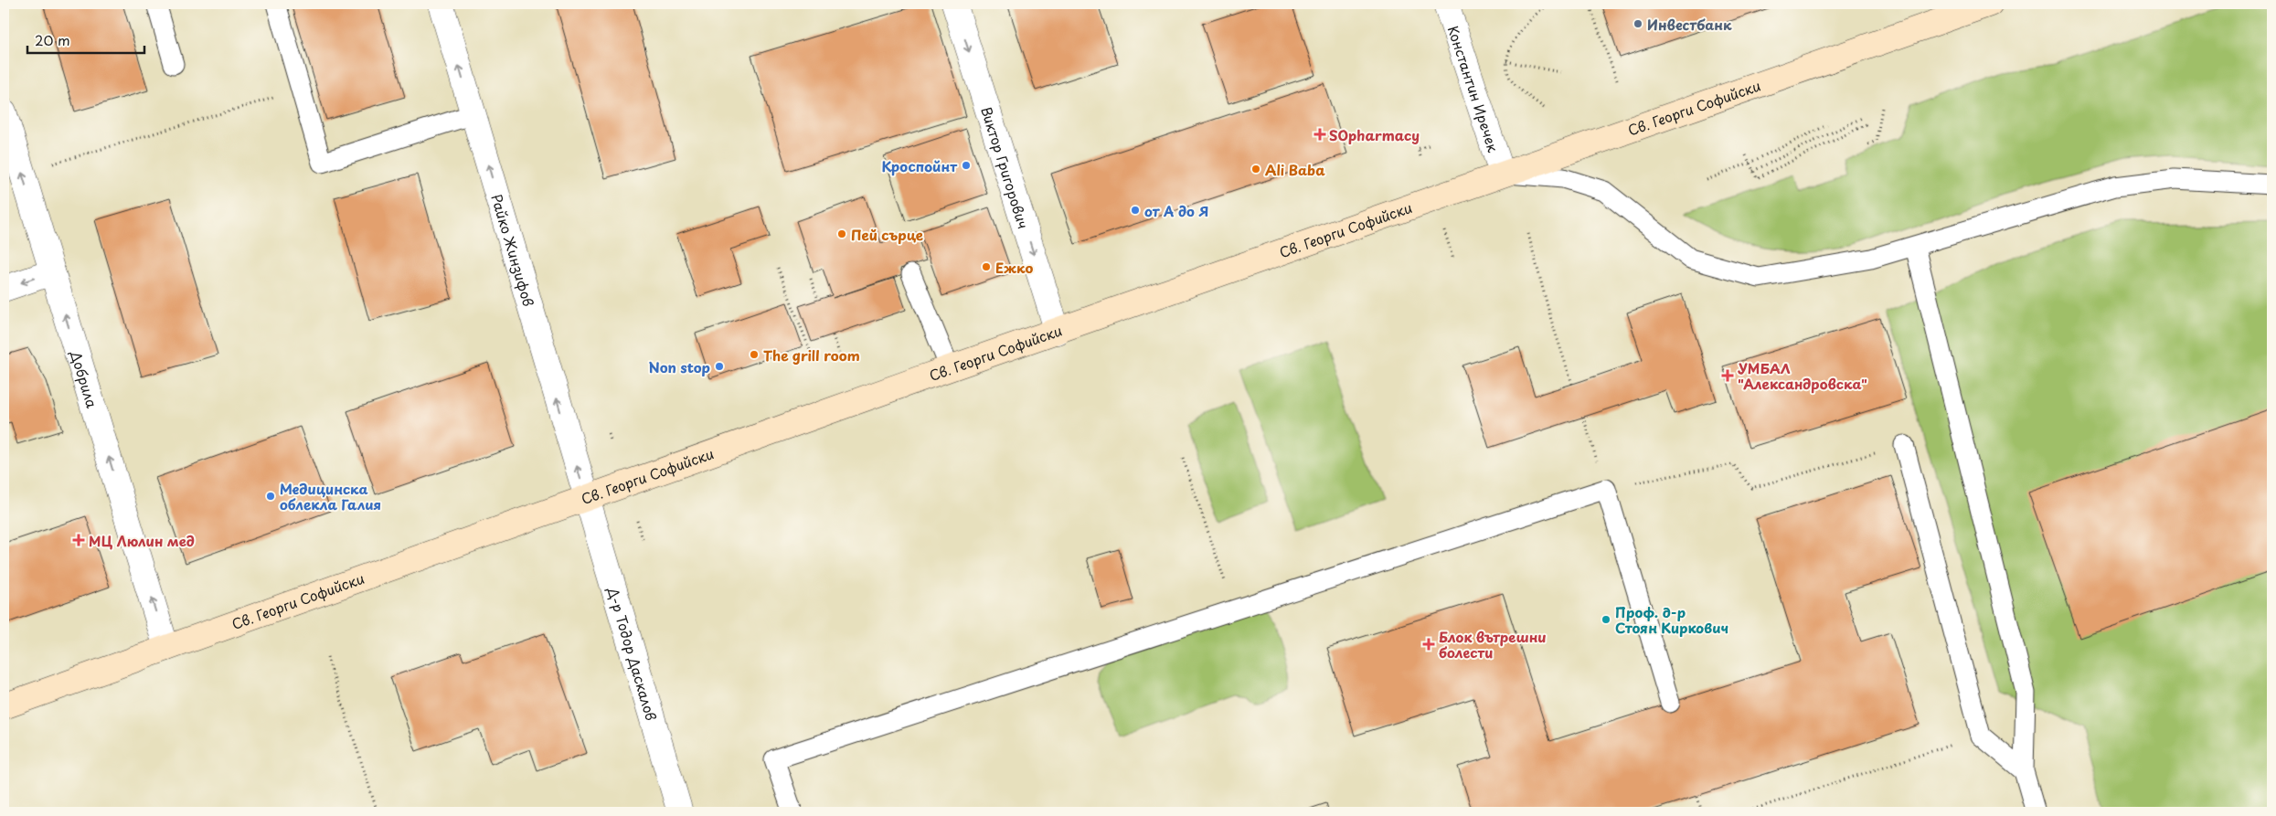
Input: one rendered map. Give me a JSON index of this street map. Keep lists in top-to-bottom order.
{
  "streets": {
    "main road": ["Св. Георги Софийски"],
    "street": [
      "Константин Иречек",
      "Виктор Григорович",
      "Райко Жинзифов",
      "Добрила",
      "Д-р Тодор Даскалов"
    ]
  },
  "crossings": [
    ["Константин Иречек", "Св. Георги Софийски"],
    ["Св. Георги Софийски", "Виктор Григорович"],
    ["Св. Георги Софийски", "Райко Жинзифов"],
    ["Св. Георги Софийски", "Добрила"],
    ["Св. Георги Софийски", "Д-р Тодор Даскалов"],
    ["Райко Жинзифов", "Д-р Тодор Даскалов"]
  ],
  "one_way": ["Виктор Григорович", "Райко Жинзифов", "Добрила"],
  "places": {
    "other": [
      "Инвестбанк",
      "Кроспойнт",
      "Ali Baba",
      "от А до Я",
      "Пей сърце",
      "Ежко",
      "The grill room",
      "Non stop",
      "Медицинска облекла Галия",
      "Проф. д-р Стоян Киркович"
    ],
    "health": [
      "SOpharmacy",
      "УМБАЛ \"Александровска\"",
      "МЦ Люлин мед",
      "Блок вътрешни болести"
    ]
  },
  "scale_bar": "20 m"
}
